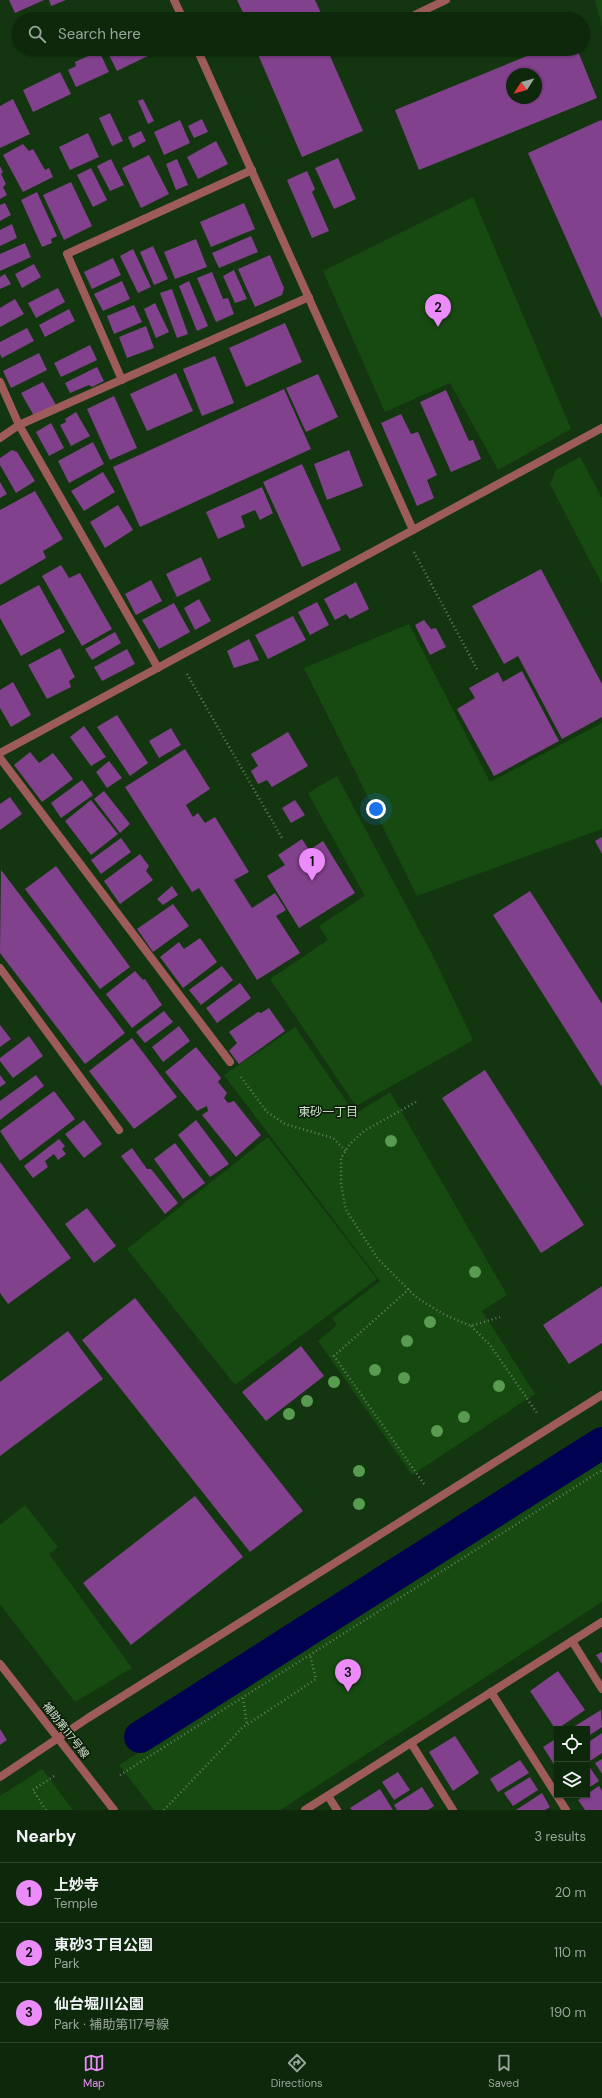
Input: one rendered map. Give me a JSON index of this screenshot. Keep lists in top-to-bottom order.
{
  "streets": {
    "street": ["補助第117号線"]
  },
  "districts": ["東砂一丁目"],
  "north": "bottom left",
  "page": {
    "search": "Search here",
    "pins": ["2", "1", "3"],
    "heading": ["Nearby", "3 results"],
    "list": [
      {
        "mark": "1",
        "name": "上妙寺",
        "note": "Temple",
        "value": "20 m"
      },
      {
        "mark": "2",
        "name": "東砂3丁目公園",
        "note": "Park",
        "value": "110 m"
      },
      {
        "mark": "3",
        "name": "仙台堀川公園",
        "note": "Park · 補助第117号線",
        "value": "190 m"
      }
    ],
    "nav": ["Map", "Directions", "Saved"]
  }
}
